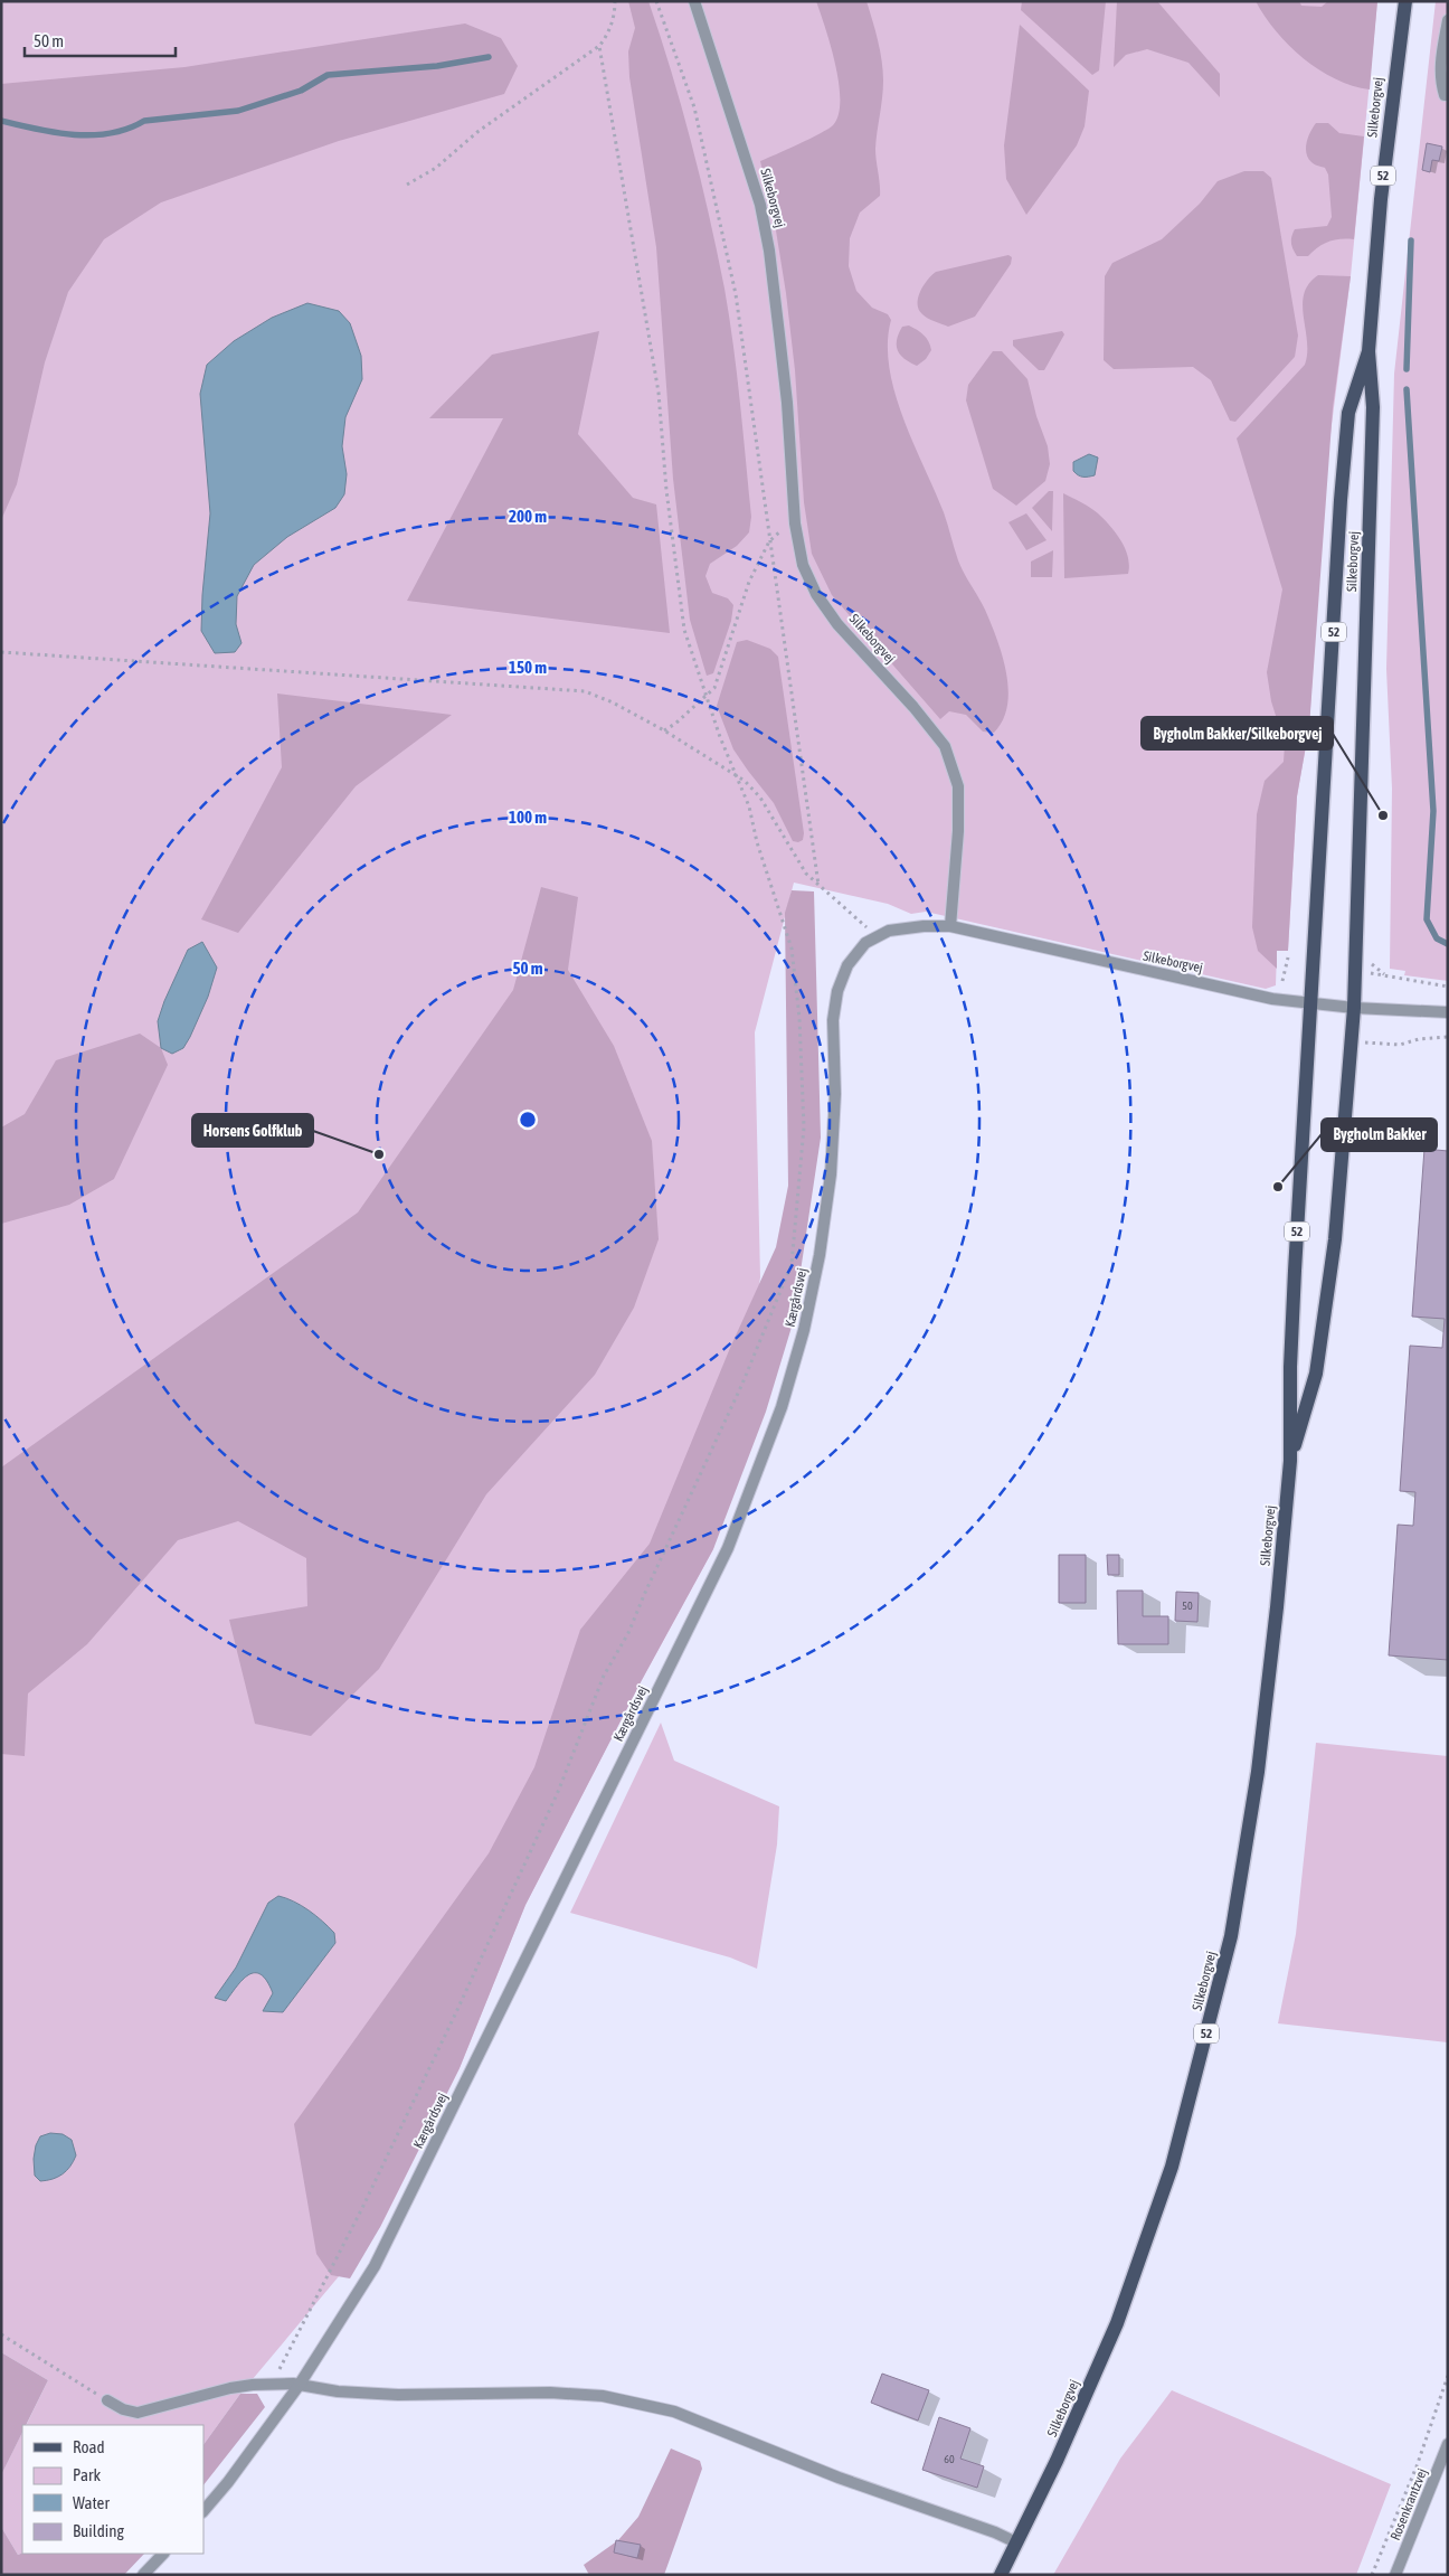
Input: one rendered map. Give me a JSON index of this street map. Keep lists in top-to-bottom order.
{
  "streets": {
    "main road": ["Silkeborgvej", "52"],
    "street": ["Kærgårdsvej", "Rosenkrantzvej"]
  },
  "crossings": [
    ["Silkeborgvej", "Kærgårdsvej"]
  ],
  "places": ["Bygholm Bakker/Silkeborgvej", "Horsens Golfklub", "Bygholm Bakker"],
  "house_numbers": ["50", "60"],
  "legend": [
    "Road",
    "Park",
    "Water",
    "Building"
  ],
  "scale_bar": "50 m",
  "rings": [
    "200 m",
    "150 m",
    "100 m",
    "50 m"
  ]
}
